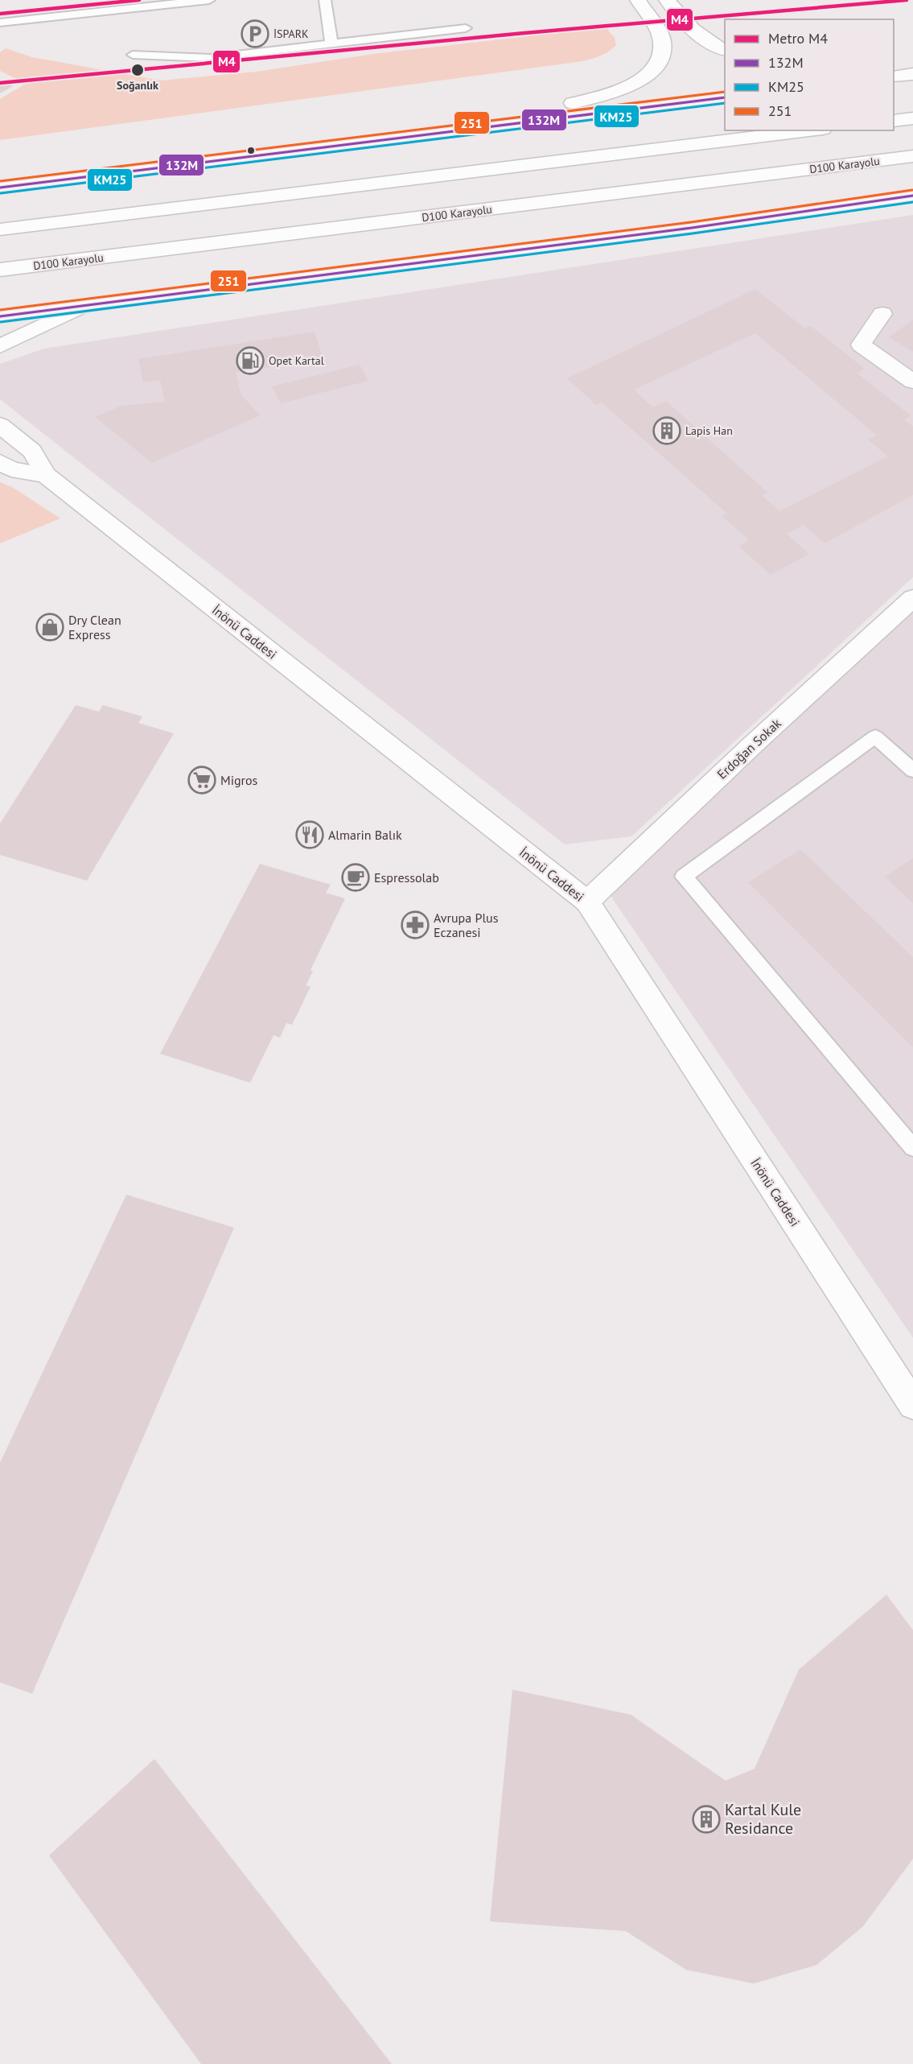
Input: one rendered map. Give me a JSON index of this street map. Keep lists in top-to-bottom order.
{
  "streets": {
    "main road": ["D100 Karayolu", "İnönü Caddesi", "Erdoğan Sokak"]
  },
  "crossings": [
    ["İnönü Caddesi", "Erdoğan Sokak"]
  ],
  "places": {
    "parking": ["İSPARK"],
    "other": ["Soğanlık"],
    "fuel station": ["Opet Kartal"],
    "building": ["Lapis Han", "Kartal Kule Residance"],
    "shop": ["Dry Clean Express"],
    "supermarket": ["Migros"],
    "restaurant": ["Almarin Balık"],
    "cafe": ["Espressolab"],
    "pharmacy": ["Avrupa Plus Eczanesi"]
  },
  "lines": [
    "metro line M4",
    "transit line 251",
    "transit line 132M",
    "transit line KM25"
  ],
  "legend": [
    "Metro M4",
    "132M",
    "KM25",
    "251"
  ]
}
